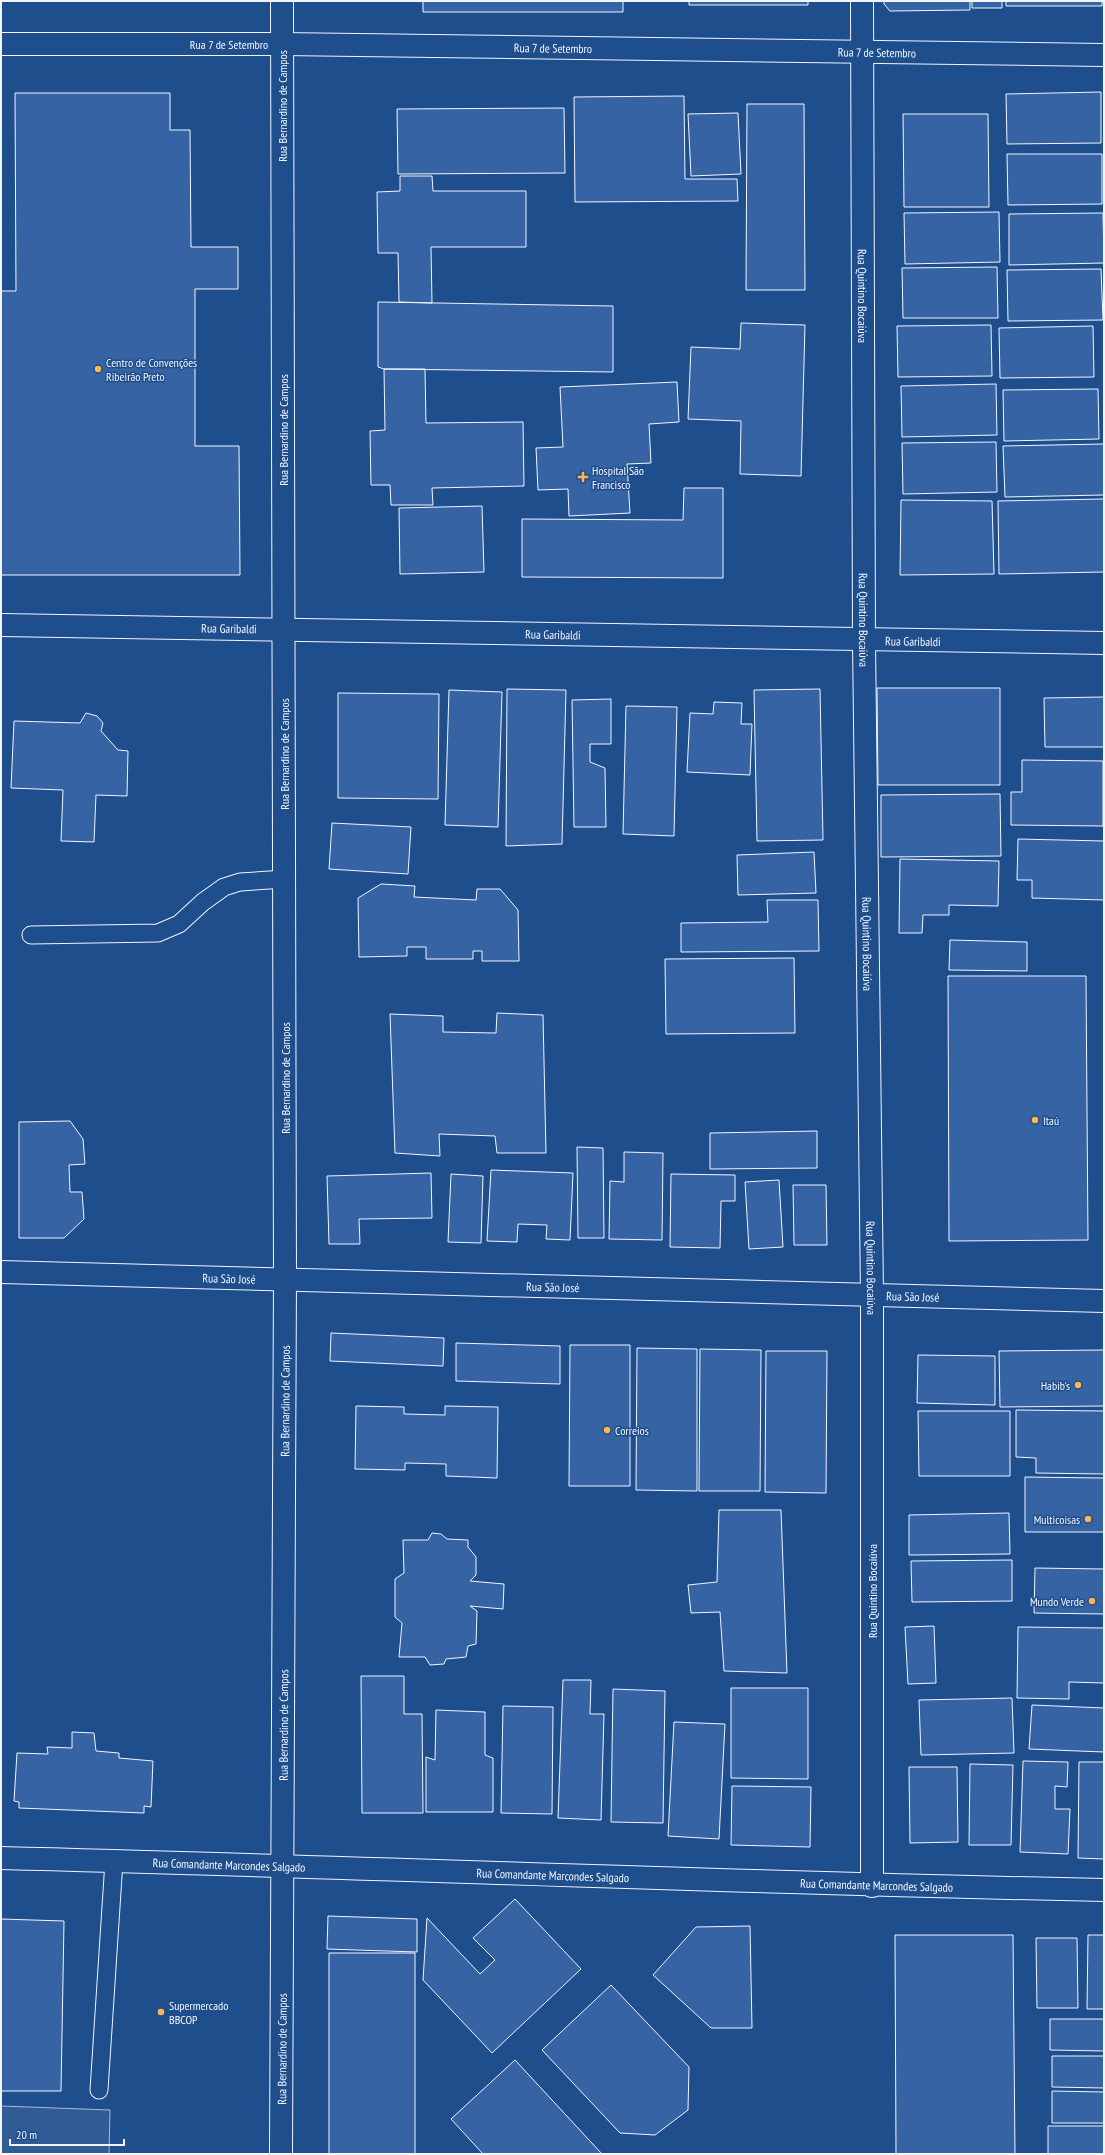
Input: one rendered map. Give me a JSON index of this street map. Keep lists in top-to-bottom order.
{
  "streets": {
    "street": [
      "Rua 7 de Setembro",
      "Rua Bernardino de Campos",
      "Rua Quintino Bocaiúva",
      "Rua Garibaldi",
      "Rua São José",
      "Rua Comandante Marcondes Salgado"
    ]
  },
  "crossings": [
    ["Rua 7 de Setembro", "Rua Bernardino de Campos"],
    ["Rua 7 de Setembro", "Rua Quintino Bocaiúva"],
    ["Rua Bernardino de Campos", "Rua Garibaldi"],
    ["Rua Bernardino de Campos", "Rua São José"],
    ["Rua Bernardino de Campos", "Rua Comandante Marcondes Salgado"],
    ["Rua Quintino Bocaiúva", "Rua Garibaldi"],
    ["Rua Quintino Bocaiúva", "Rua São José"],
    ["Rua Quintino Bocaiúva", "Rua Comandante Marcondes Salgado"]
  ],
  "places": {
    "other": [
      "Centro de Convenções Ribeirão Preto",
      "Itaú",
      "Habib's",
      "Correios",
      "Multicoisas",
      "Mundo Verde",
      "Supermercado BBCOP"
    ],
    "health": ["Hospital São Francisco"]
  },
  "scale_bar": "20 m"
}
